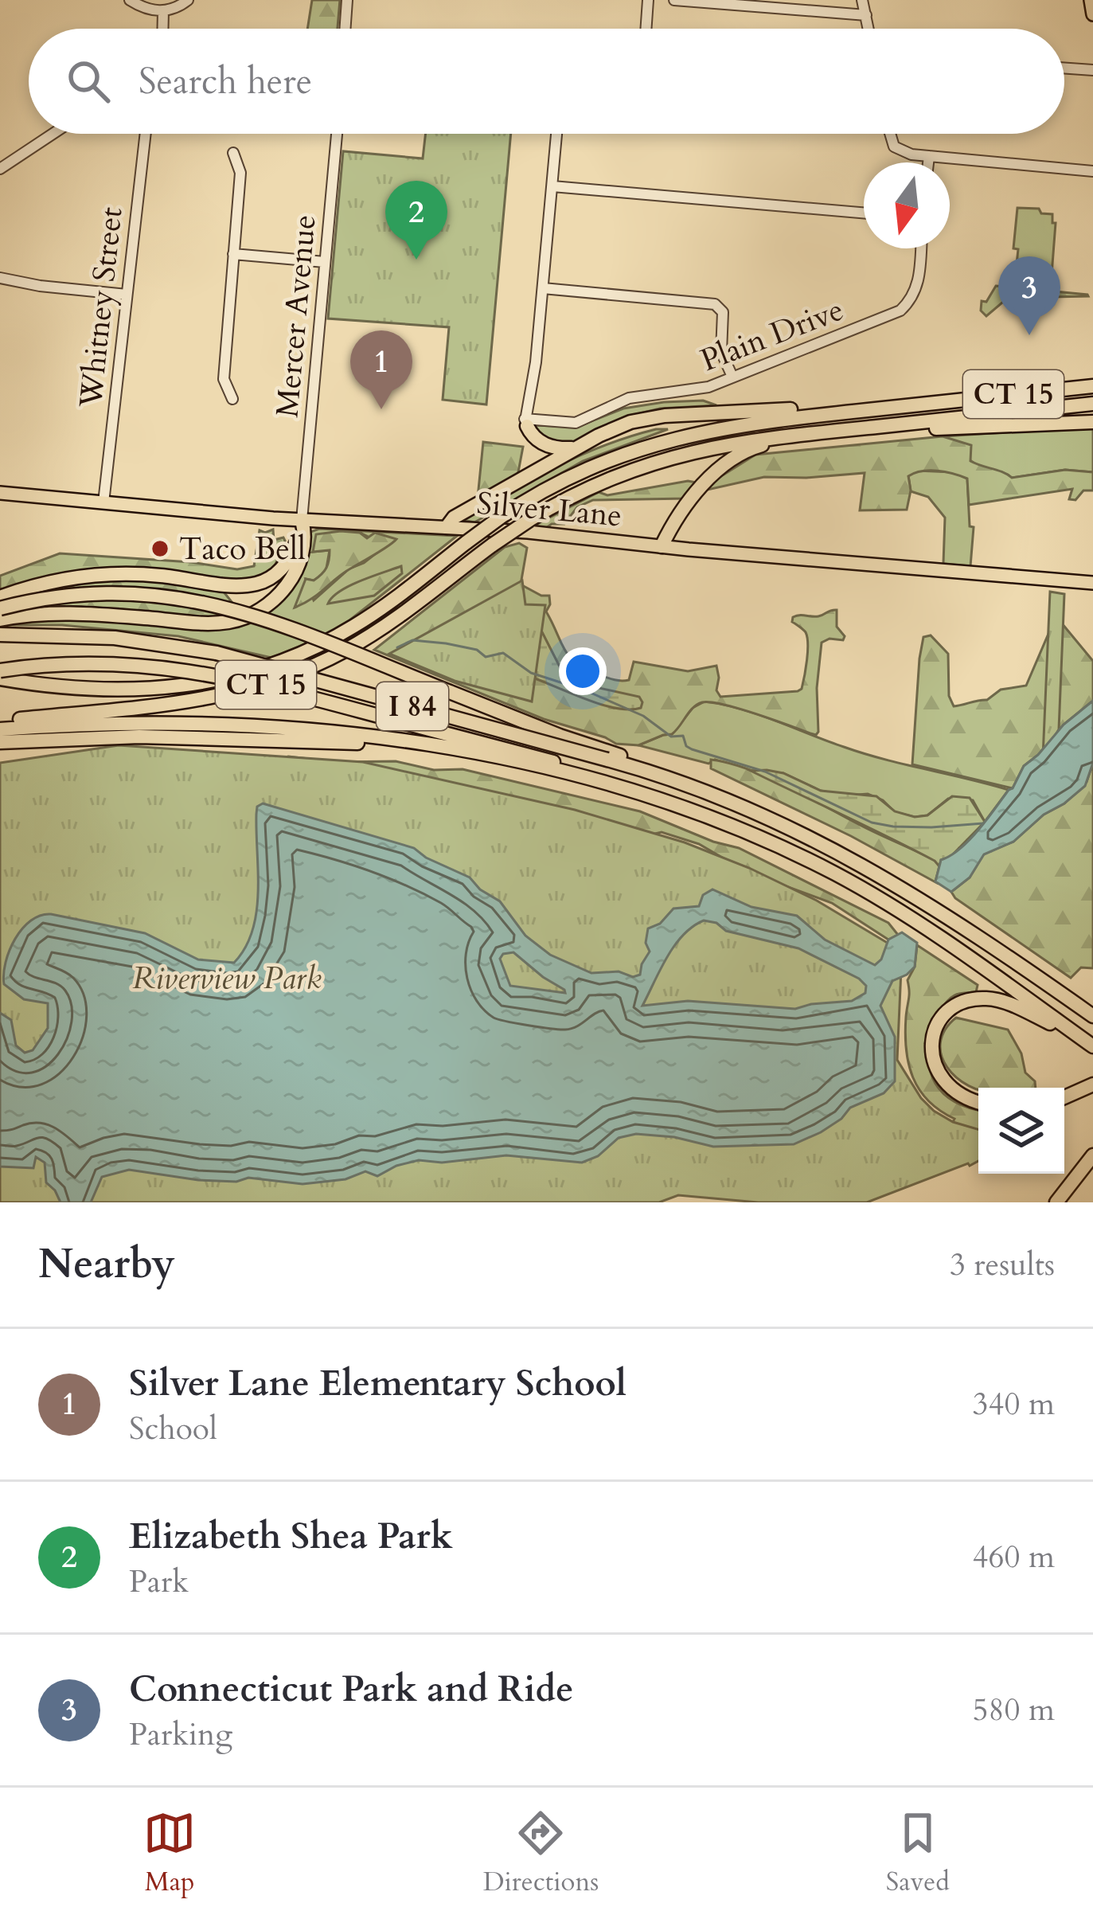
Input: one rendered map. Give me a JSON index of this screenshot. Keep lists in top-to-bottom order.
{
  "streets": {
    "highway": ["CT 15", "I 84"],
    "main road": ["Silver Lane"],
    "street": ["Whitney Street", "Mercer Avenue", "Plain Drive"]
  },
  "crossings": [
    ["Whitney Street", "Silver Lane"],
    ["Mercer Avenue", "Silver Lane"]
  ],
  "parks": ["Riverview Park"],
  "places": ["Taco Bell"],
  "north": "bottom",
  "page": {
    "search": "Search here",
    "pins": ["2", "3", "1"],
    "heading": ["Nearby", "3 results"],
    "list": [
      {
        "mark": "1",
        "name": "Silver Lane Elementary School",
        "note": "School",
        "value": "340 m"
      },
      {
        "mark": "2",
        "name": "Elizabeth Shea Park",
        "note": "Park",
        "value": "460 m"
      },
      {
        "mark": "3",
        "name": "Connecticut Park and Ride",
        "note": "Parking",
        "value": "580 m"
      }
    ],
    "nav": ["Map", "Directions", "Saved"]
  }
}
